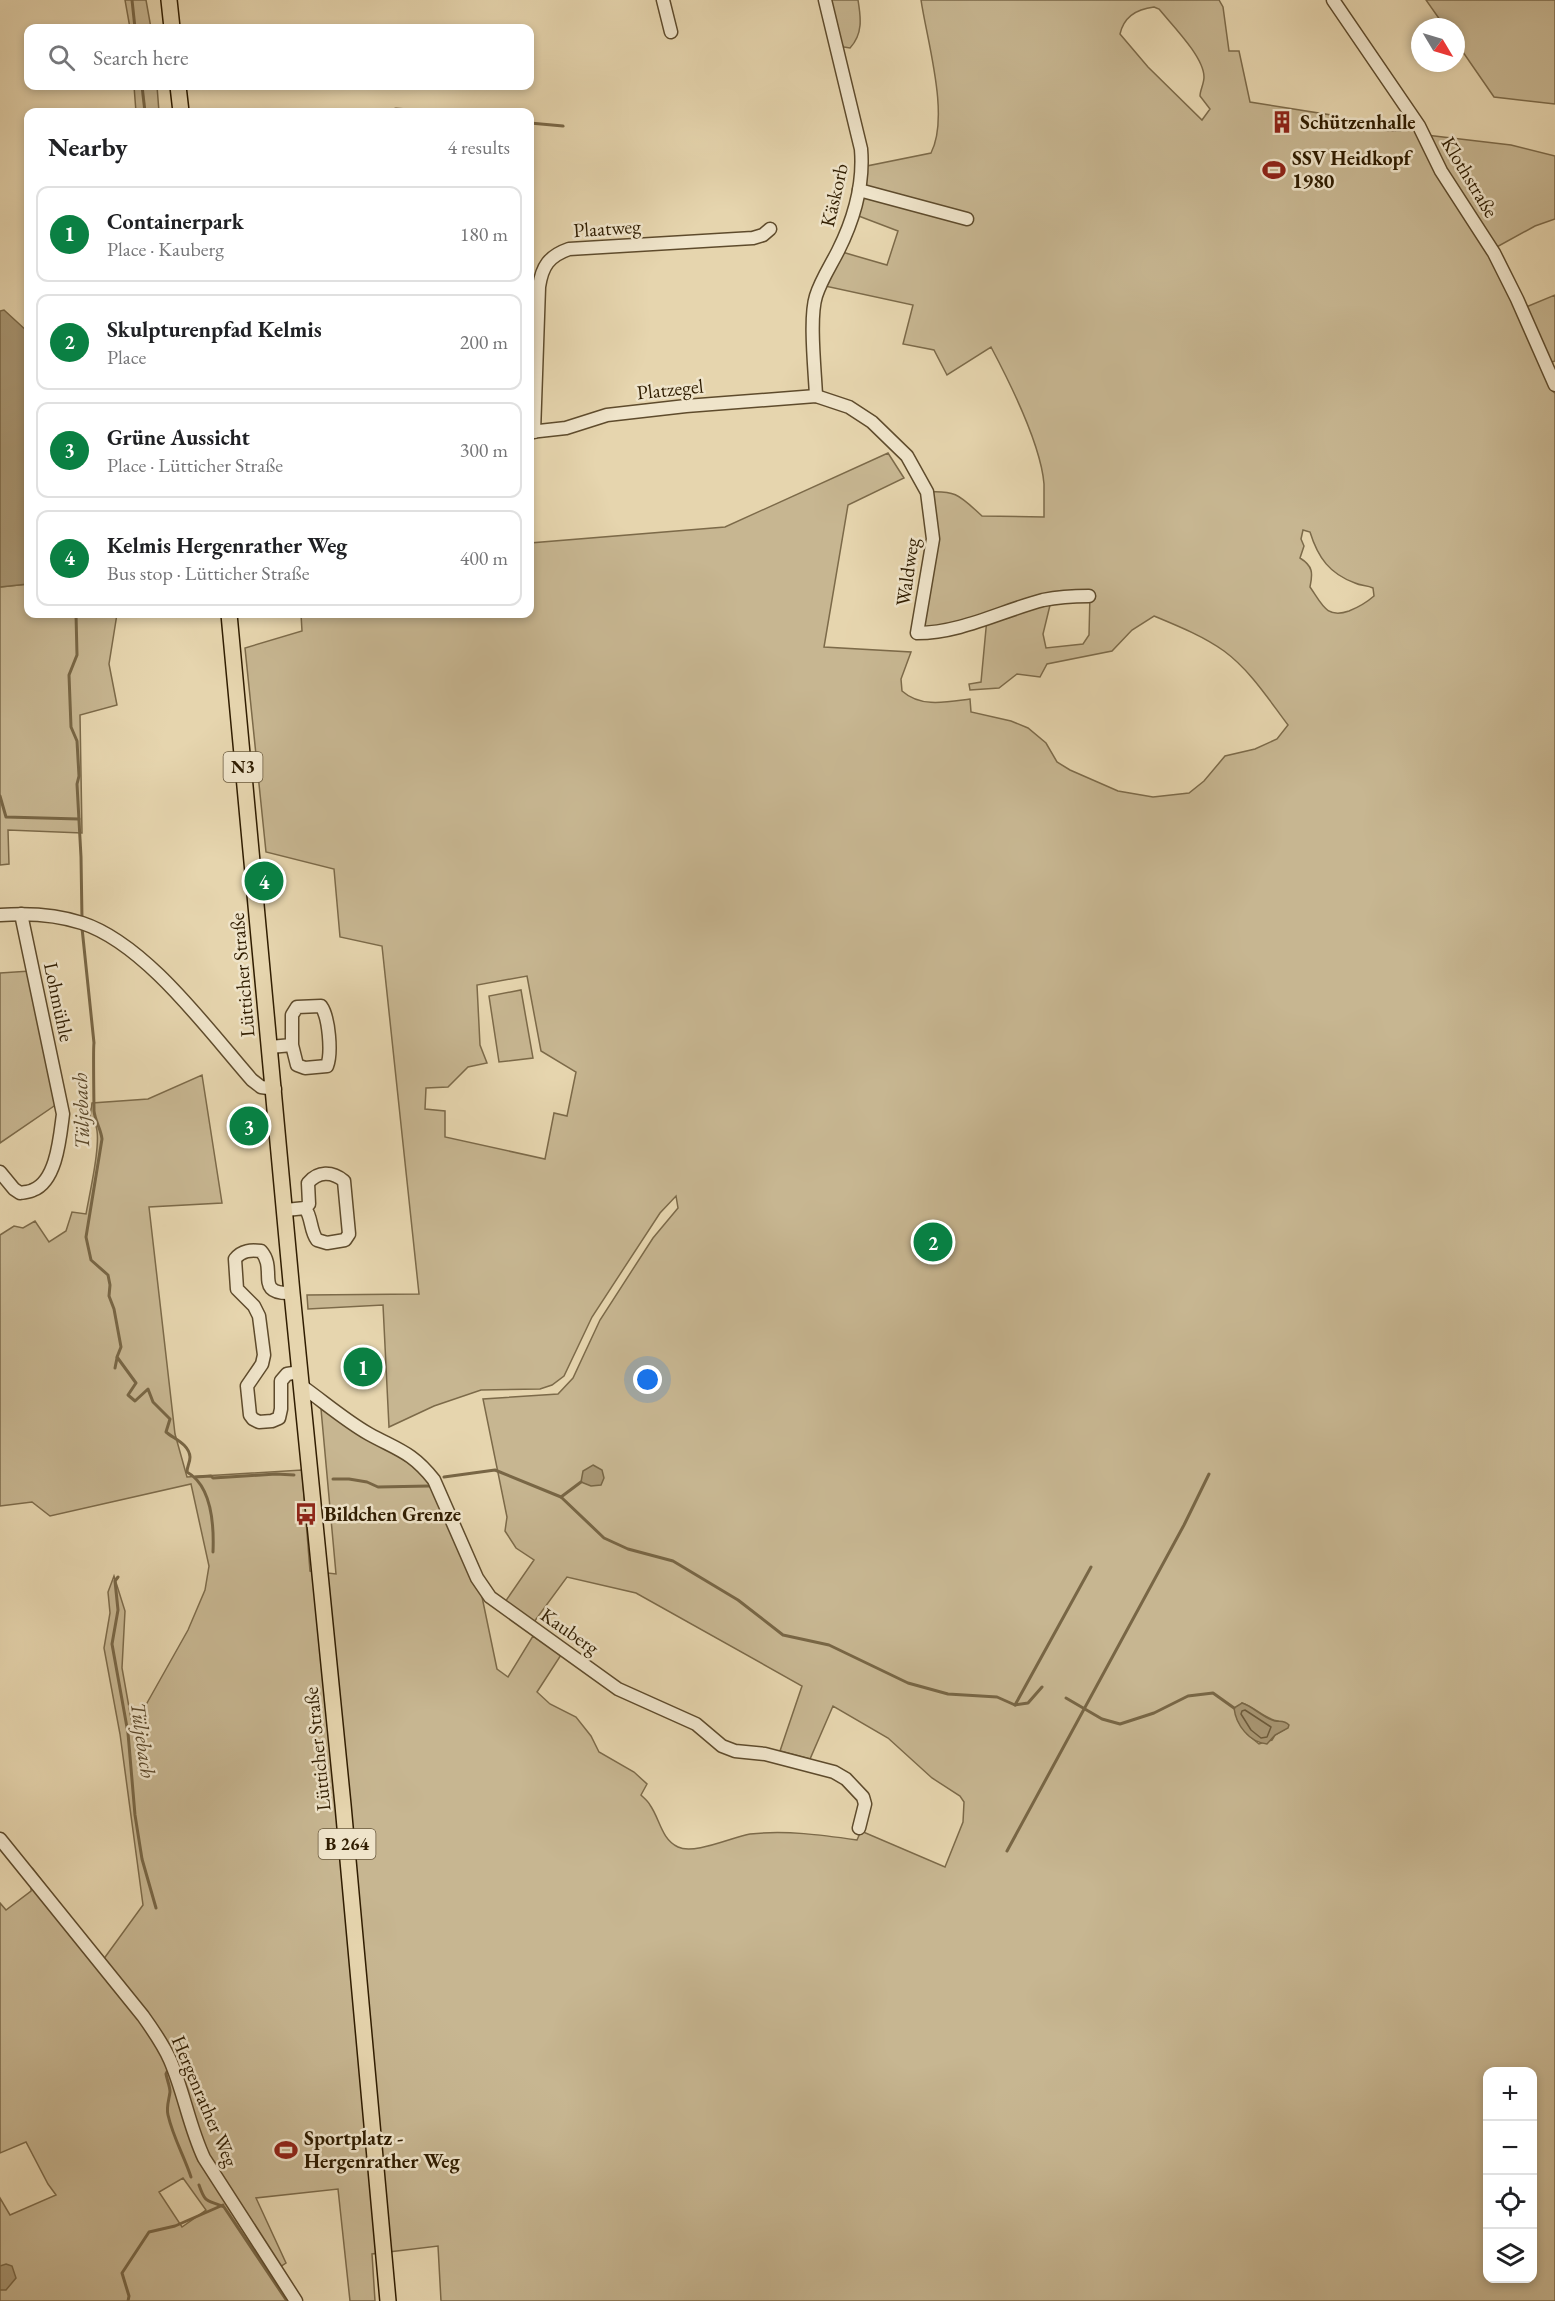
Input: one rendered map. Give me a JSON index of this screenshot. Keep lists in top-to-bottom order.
{
  "streets": {
    "main road": ["N3", "Lütticher Straße", "B 264"],
    "street": [
      "Klothstraße",
      "Käskorb",
      "Plaatweg",
      "Platzegel",
      "Waldweg",
      "Lohmühle",
      "Kauberg",
      "Hergenrather Weg"
    ]
  },
  "crossings": [
    ["Käskorb", "Platzegel"],
    ["Käskorb", "Waldweg"],
    ["Platzegel", "Waldweg"],
    ["Lütticher Straße", "Kauberg"]
  ],
  "water": ["Tüljebach"],
  "places": {
    "building": ["Schützenhalle"],
    "sports": ["SSV Heidkopf 1980", "Sportplatz - Hergenrather Weg"],
    "bus stop": ["Bildchen Grenze"]
  },
  "north": "bottom right",
  "page": {
    "search": "Search here",
    "heading": ["Nearby", "4 results"],
    "list": [
      {
        "mark": "1",
        "name": "Containerpark",
        "note": "Place · Kauberg",
        "value": "180 m"
      },
      {
        "mark": "2",
        "name": "Skulpturenpfad Kelmis",
        "note": "Place",
        "value": "200 m"
      },
      {
        "mark": "3",
        "name": "Grüne Aussicht",
        "note": "Place · Lütticher Straße",
        "value": "300 m"
      },
      {
        "mark": "4",
        "name": "Kelmis Hergenrather Weg",
        "note": "Bus stop · Lütticher Straße",
        "value": "400 m"
      }
    ],
    "pins": [
      "4",
      "3",
      "2",
      "1"
    ],
    "map_buttons": ["+", "−"]
  }
}
